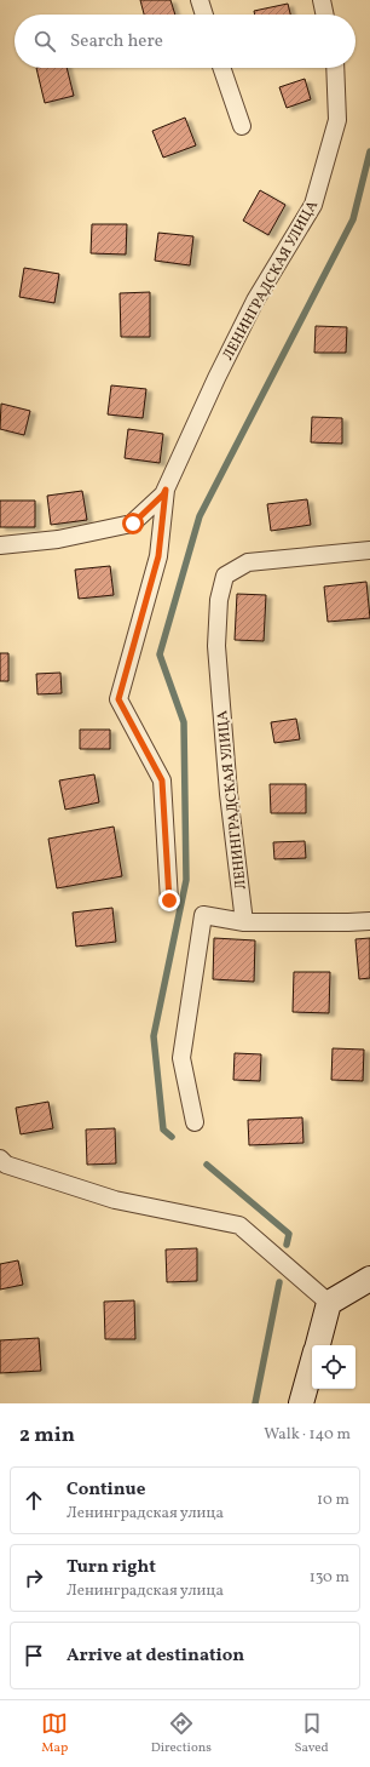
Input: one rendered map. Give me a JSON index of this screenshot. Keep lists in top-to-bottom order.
{
  "streets": {
    "street": ["ЛЕНИНГРАДСКАЯ УЛИЦА"]
  },
  "page": {
    "search": "Search here",
    "heading": ["2 min", "Walk · 140 m"],
    "list": [
      ["Continue", "Ленинградская улица", "10 m"],
      ["Turn right", "Ленинградская улица", "130 m"],
      "Arrive at destination"
    ],
    "nav": ["Map", "Directions", "Saved"]
  }
}
